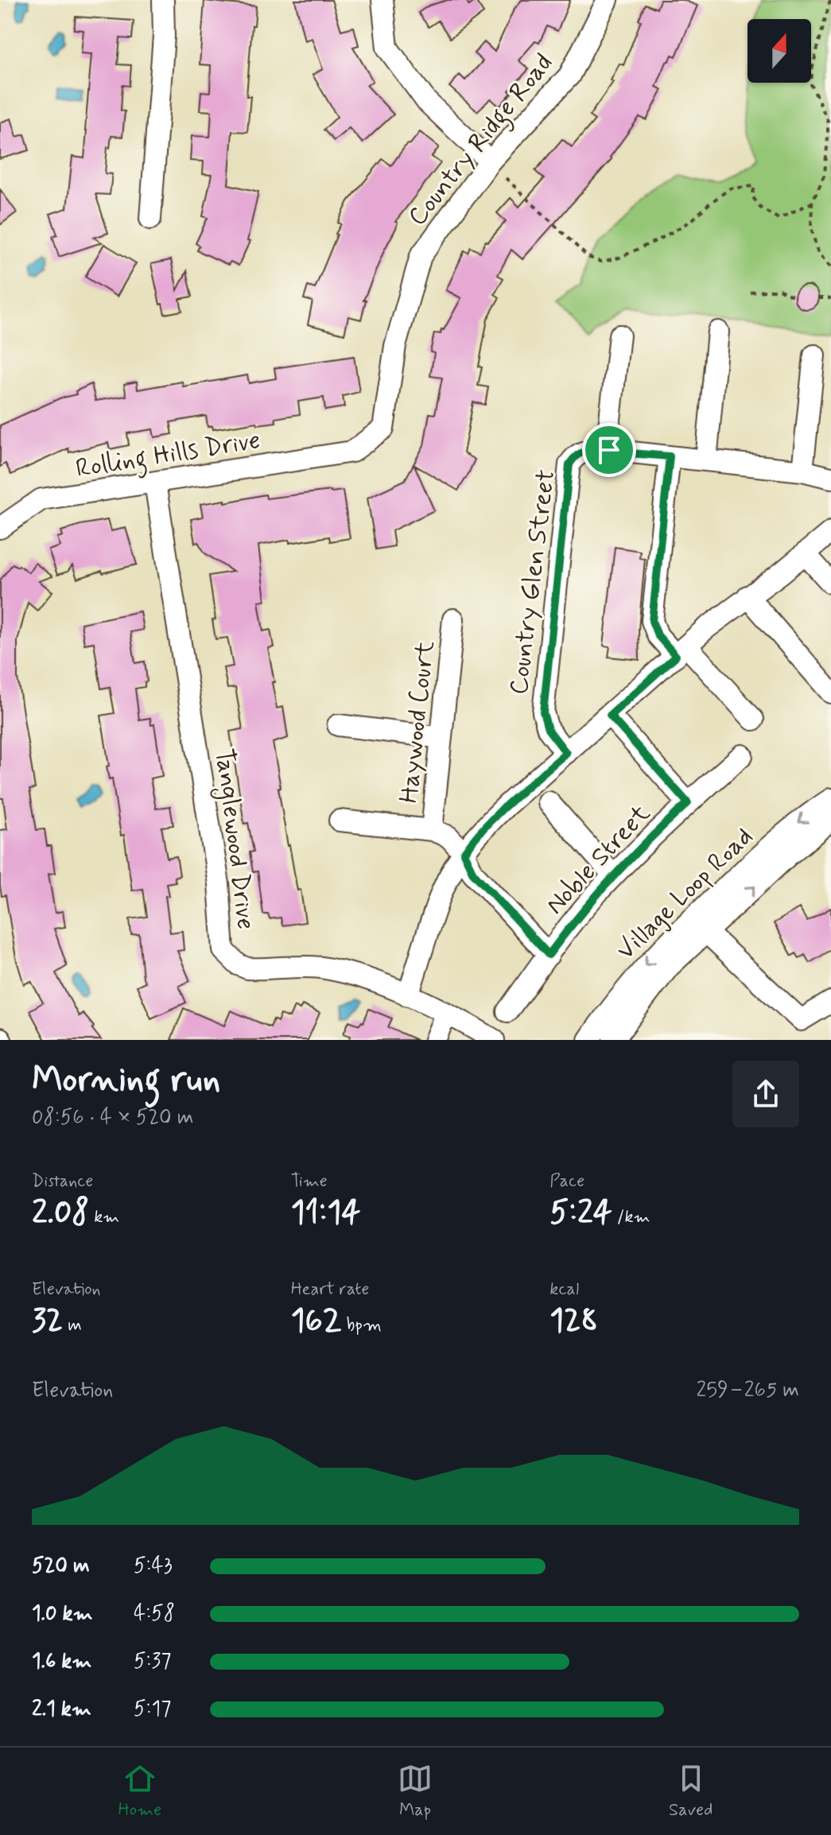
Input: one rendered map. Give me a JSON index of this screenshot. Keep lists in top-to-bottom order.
{
  "streets": {
    "street": [
      "Country Ridge Road",
      "Rolling Hills Drive",
      "Country Glen Street",
      "Haywood Court",
      "Tanglewood Drive",
      "Noble Street",
      "Village Loop Road"
    ]
  },
  "crossings": [
    ["Country Ridge Road", "Rolling Hills Drive"],
    ["Rolling Hills Drive", "Tanglewood Drive"]
  ],
  "north": "top",
  "page": {
    "heading": ["Morning run", "08:56 · 4 × 520 m"],
    "stats": [
      ["Distance", "2.08 km"],
      ["Time", "11:14"],
      ["Pace", "5:24 /km"],
      ["Elevation", "32 m"],
      ["Heart rate", "162 bpm"],
      ["kcal", "128"]
    ],
    "chart": ["Elevation", "259–265 m"],
    "list": [
      {
        "name": "520 m",
        "note": "5:43"
      },
      {
        "name": "1.0 km",
        "note": "4:58"
      },
      {
        "name": "1.6 km",
        "note": "5:37"
      },
      {
        "name": "2.1 km",
        "note": "5:17"
      }
    ],
    "tabs": ["Home", "Map", "Saved"]
  }
}
